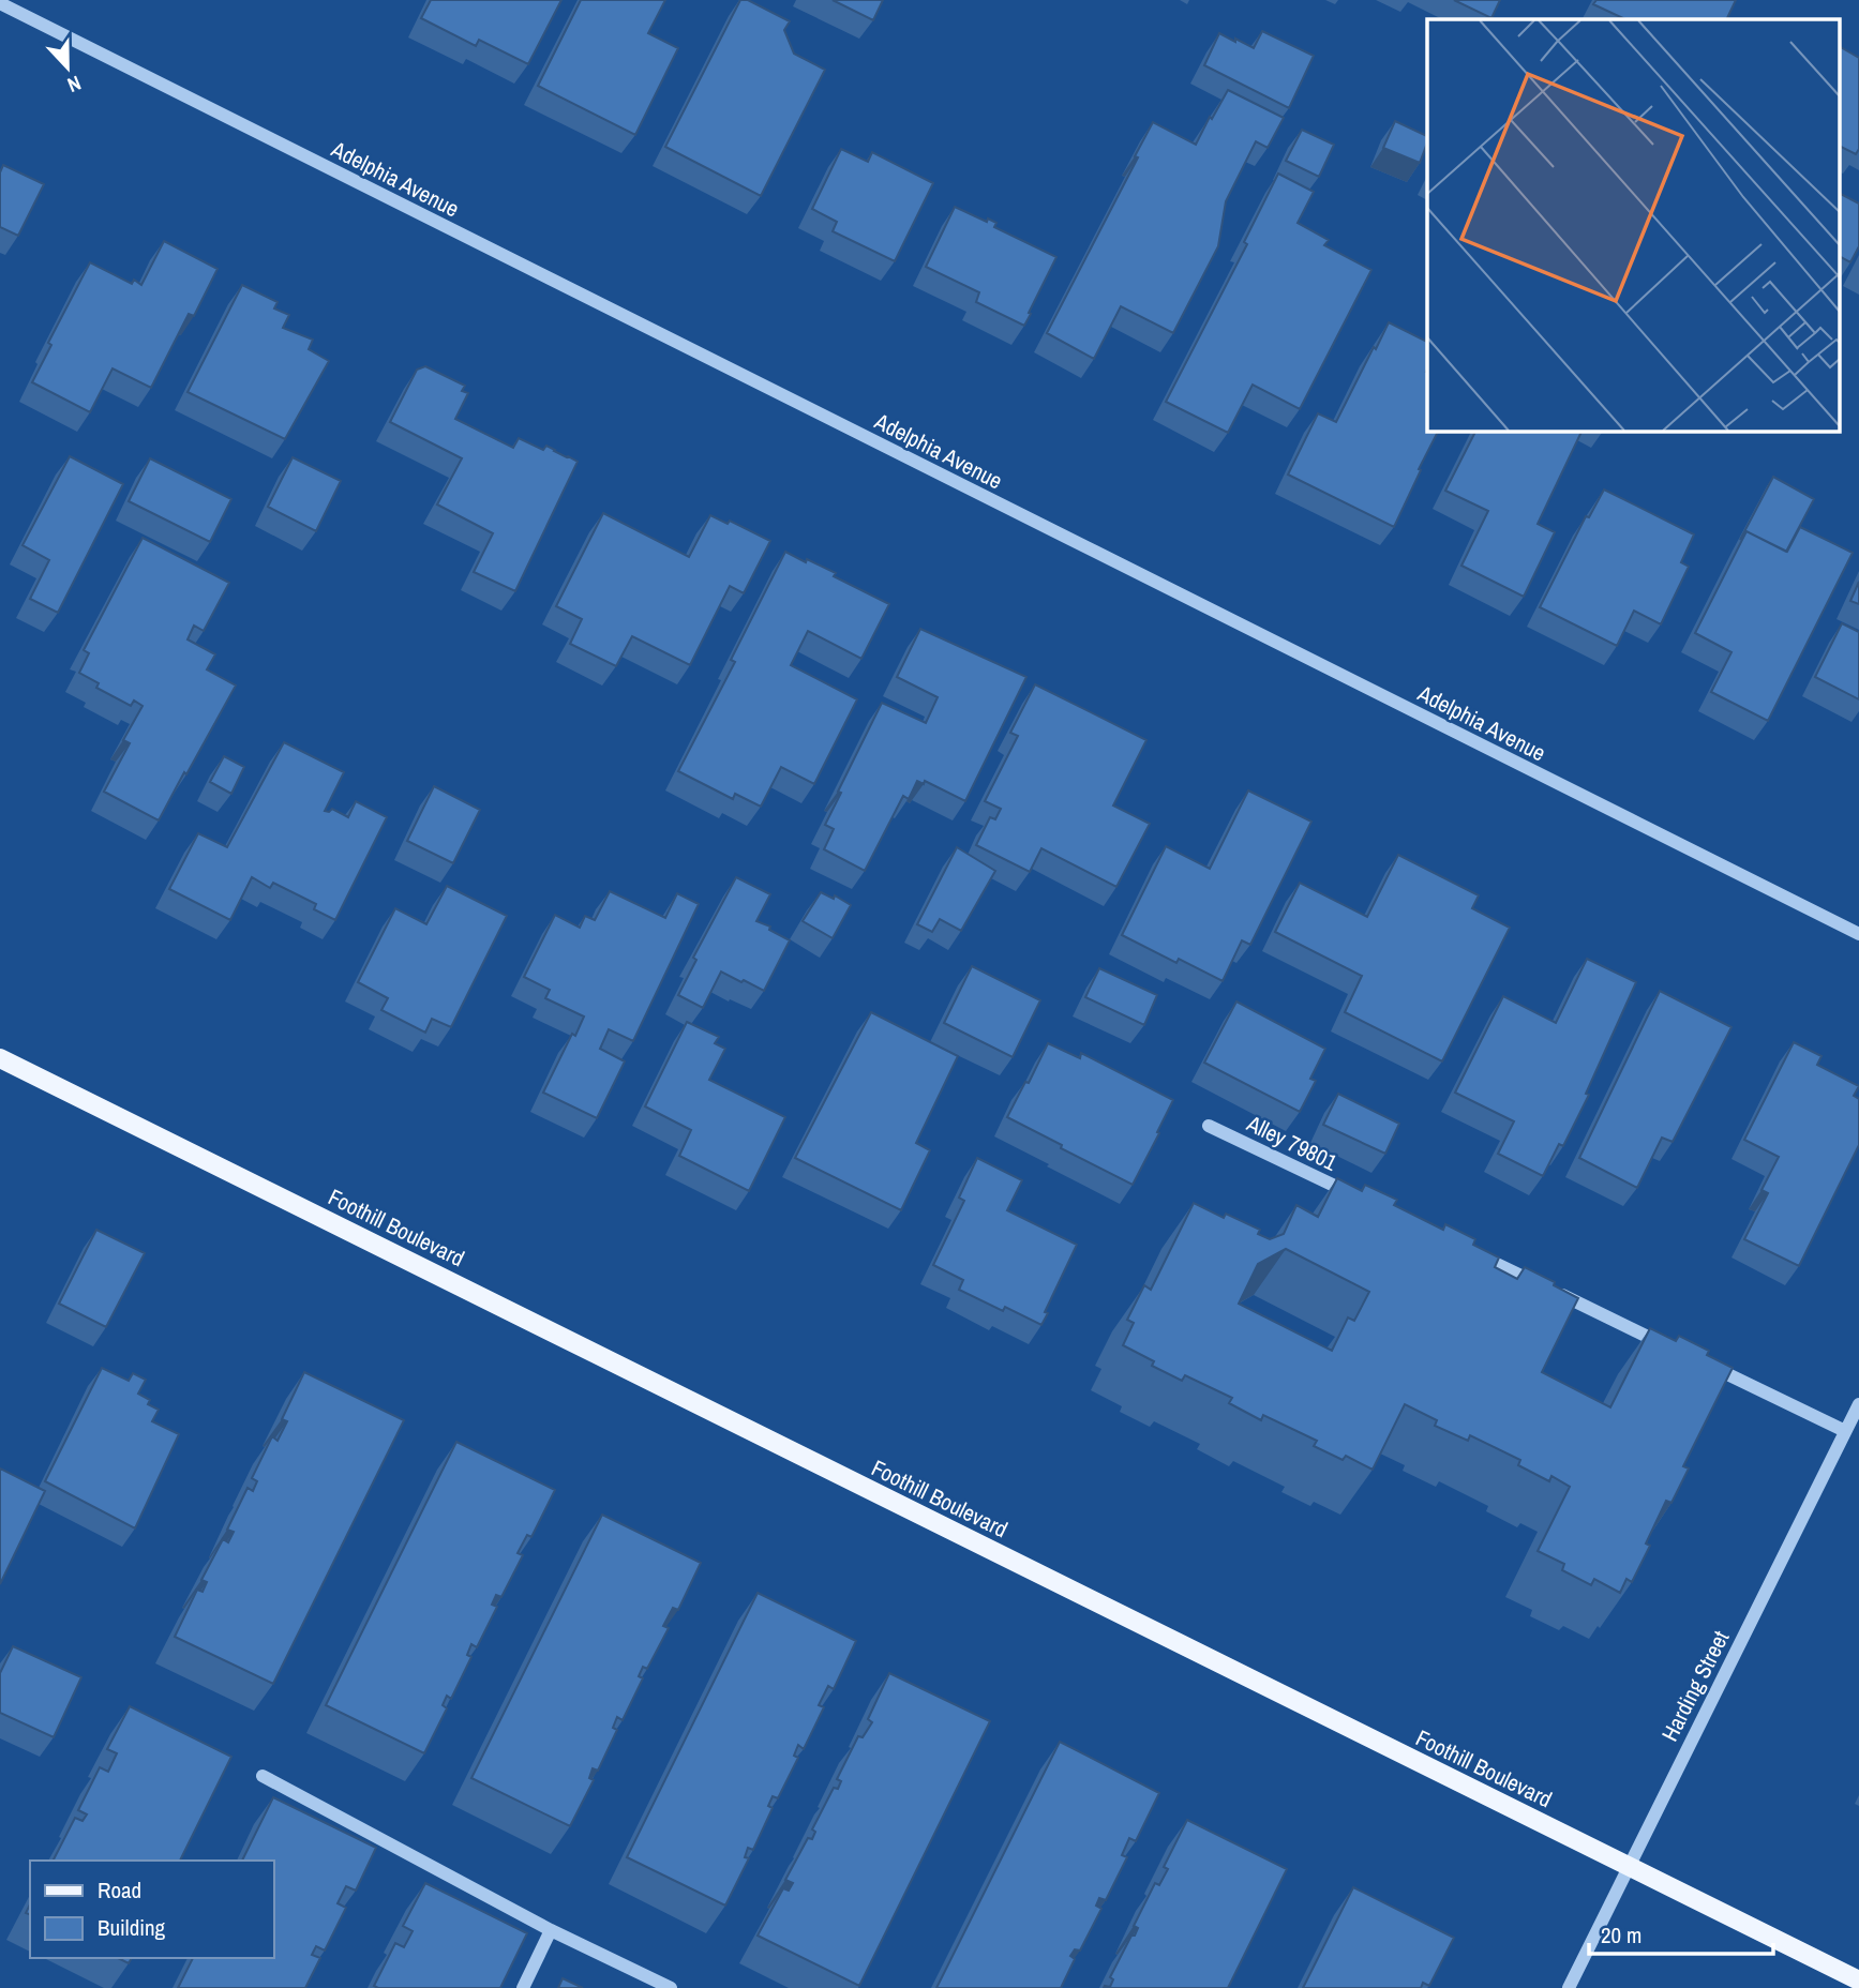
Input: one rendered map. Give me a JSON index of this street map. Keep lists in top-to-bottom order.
{
  "streets": {
    "main road": ["Foothill Boulevard"],
    "street": ["Adelphia Avenue", "Alley 79801", "Harding Street"]
  },
  "crossings": [
    ["Foothill Boulevard", "Harding Street"]
  ],
  "legend": ["Road", "Building"],
  "scale_bar": "20 m",
  "north": "bottom"
}
